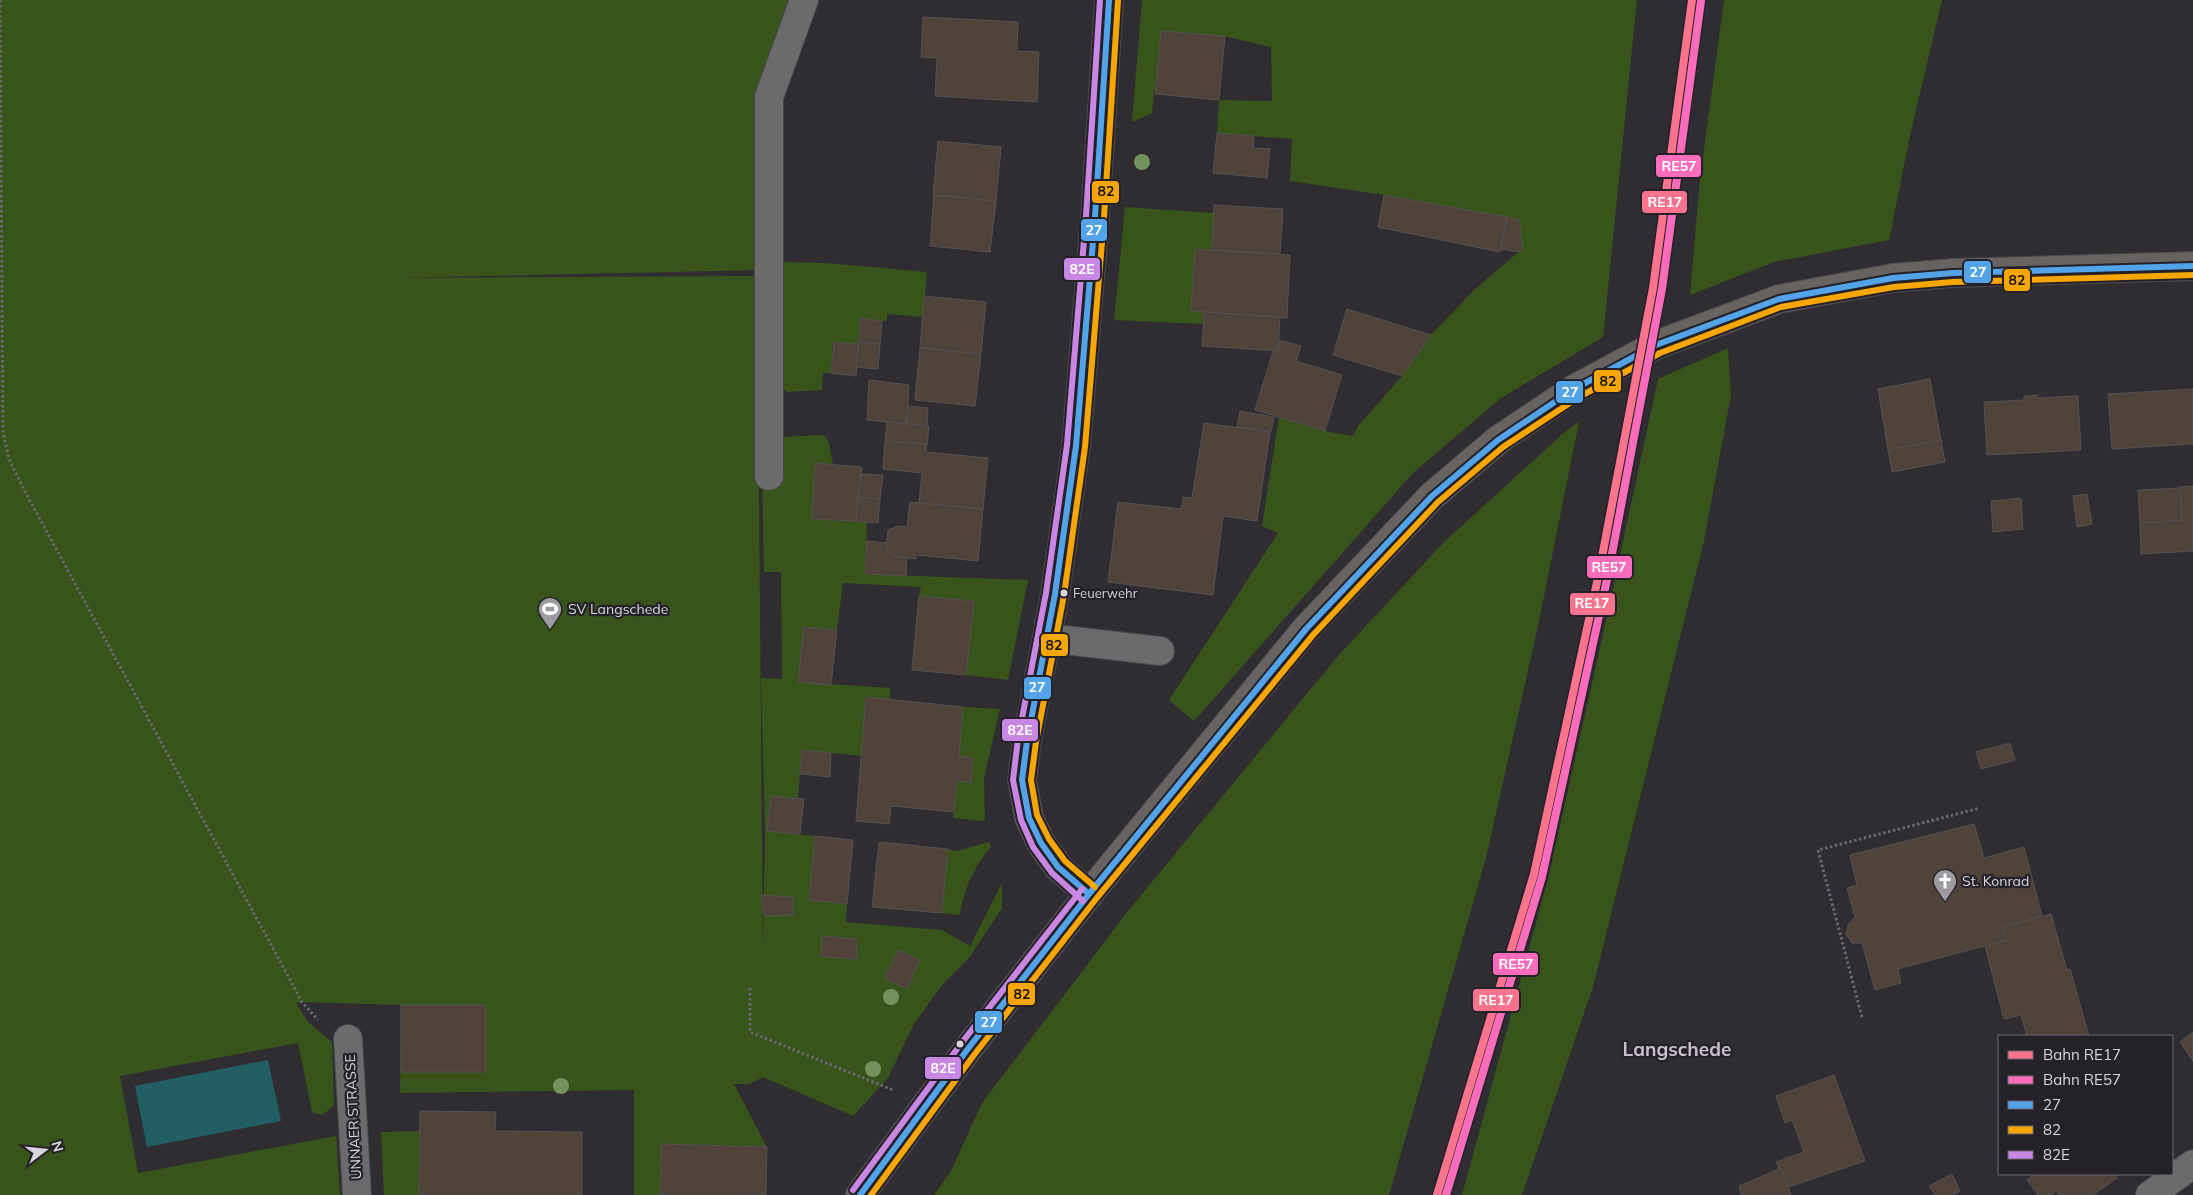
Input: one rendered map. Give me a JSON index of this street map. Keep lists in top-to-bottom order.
{
  "streets": {
    "street": ["UNNAER STRASSE"]
  },
  "districts": ["Langschede"],
  "places": {
    "other": ["Feuerwehr"],
    "sports": ["SV Langschede"],
    "church": ["St. Konrad"]
  },
  "lines": [
    "rail line RE17",
    "transit line 27",
    "transit line 82E",
    "rail line RE57",
    "transit line 82"
  ],
  "legend": [
    "Bahn RE17",
    "Bahn RE57",
    "27",
    "82",
    "82E"
  ],
  "north": "right"
}
